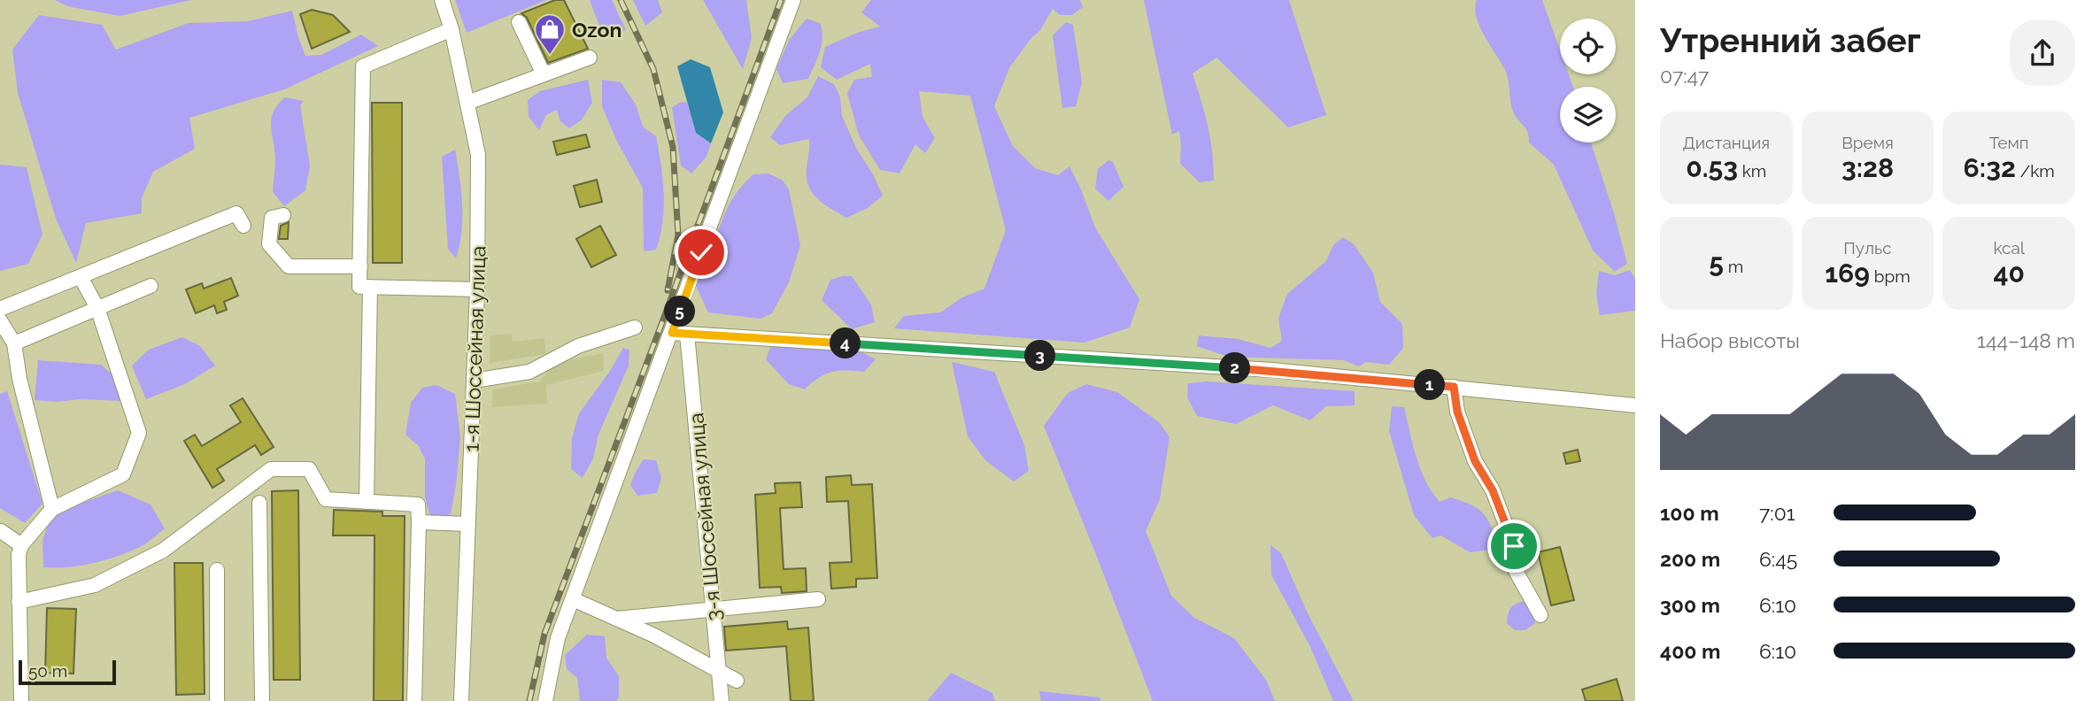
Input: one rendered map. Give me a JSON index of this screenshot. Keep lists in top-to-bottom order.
{
  "streets": {
    "street": ["1-я Шоссейная улица", "3-я Шоссейная улица"]
  },
  "places": {
    "shop": ["Ozon"]
  },
  "scale_bar": "50 m",
  "page": {
    "heading": ["Утренний забег", "07:47"],
    "stats": [
      ["Дистанция", "0.53 km"],
      ["Время", "3:28"],
      ["Темп", "6:32 /km"],
      ["5 m"],
      ["Пульс", "169 bpm"],
      ["kcal", "40"]
    ],
    "pins": [
      "5",
      "4",
      "3",
      "2",
      "1"
    ],
    "chart": ["Набор высоты", "144–148 m"],
    "list": [
      {
        "name": "100 m",
        "note": "7:01"
      },
      {
        "name": "200 m",
        "note": "6:45"
      },
      {
        "name": "300 m",
        "note": "6:10"
      },
      {
        "name": "400 m",
        "note": "6:10"
      }
    ],
    "scale": "50 m"
  }
}
